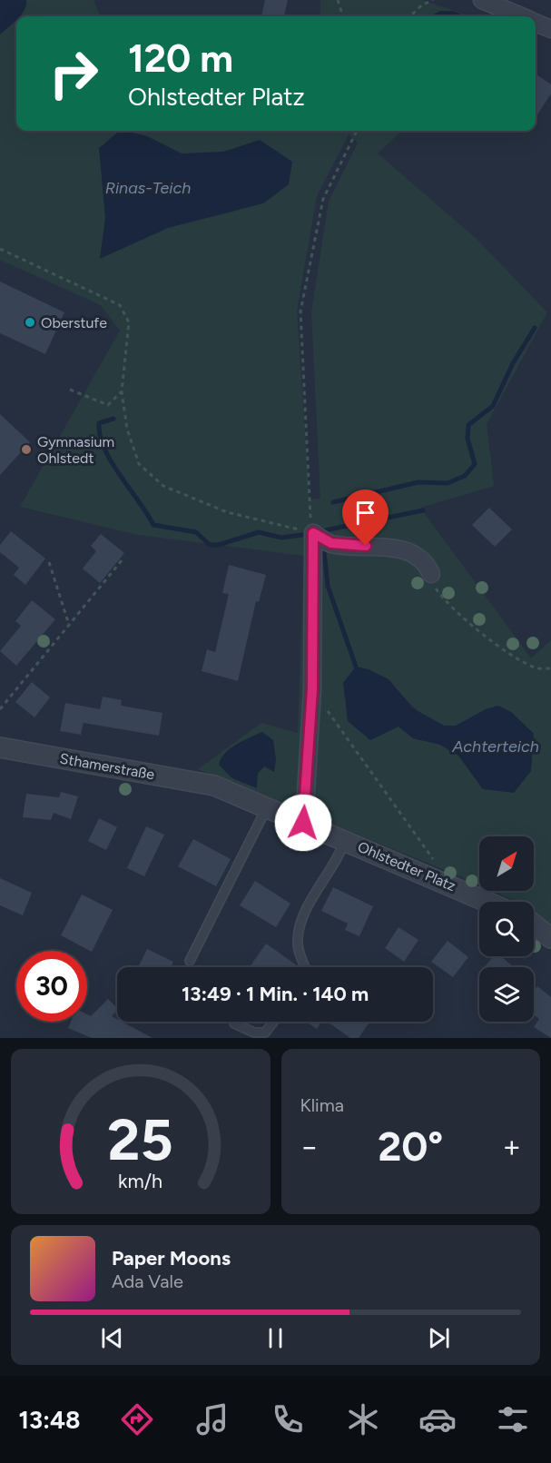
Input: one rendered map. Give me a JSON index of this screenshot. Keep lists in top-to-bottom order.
{
  "streets": {
    "street": ["Sthamerstraße", "Ohlstedter Platz"]
  },
  "crossings": [
    ["Sthamerstraße", "Ohlstedter Platz"]
  ],
  "water": ["Rinas-Teich", "Achterteich"],
  "places": ["Oberstufe", "Gymnasium Ohlstedt"],
  "north": "top right",
  "page": {
    "turn": ["120 m", "Ohlstedter Platz"],
    "limit": "30",
    "trip": "13:49 · 1 Min. · 140 m",
    "tile": "Klima",
    "heat": ["−", "20°", "+"],
    "song": ["Paper Moons", "Ada Vale"],
    "tabs": "13:48",
    "gauge": ["25", "km/h"]
  }
}
